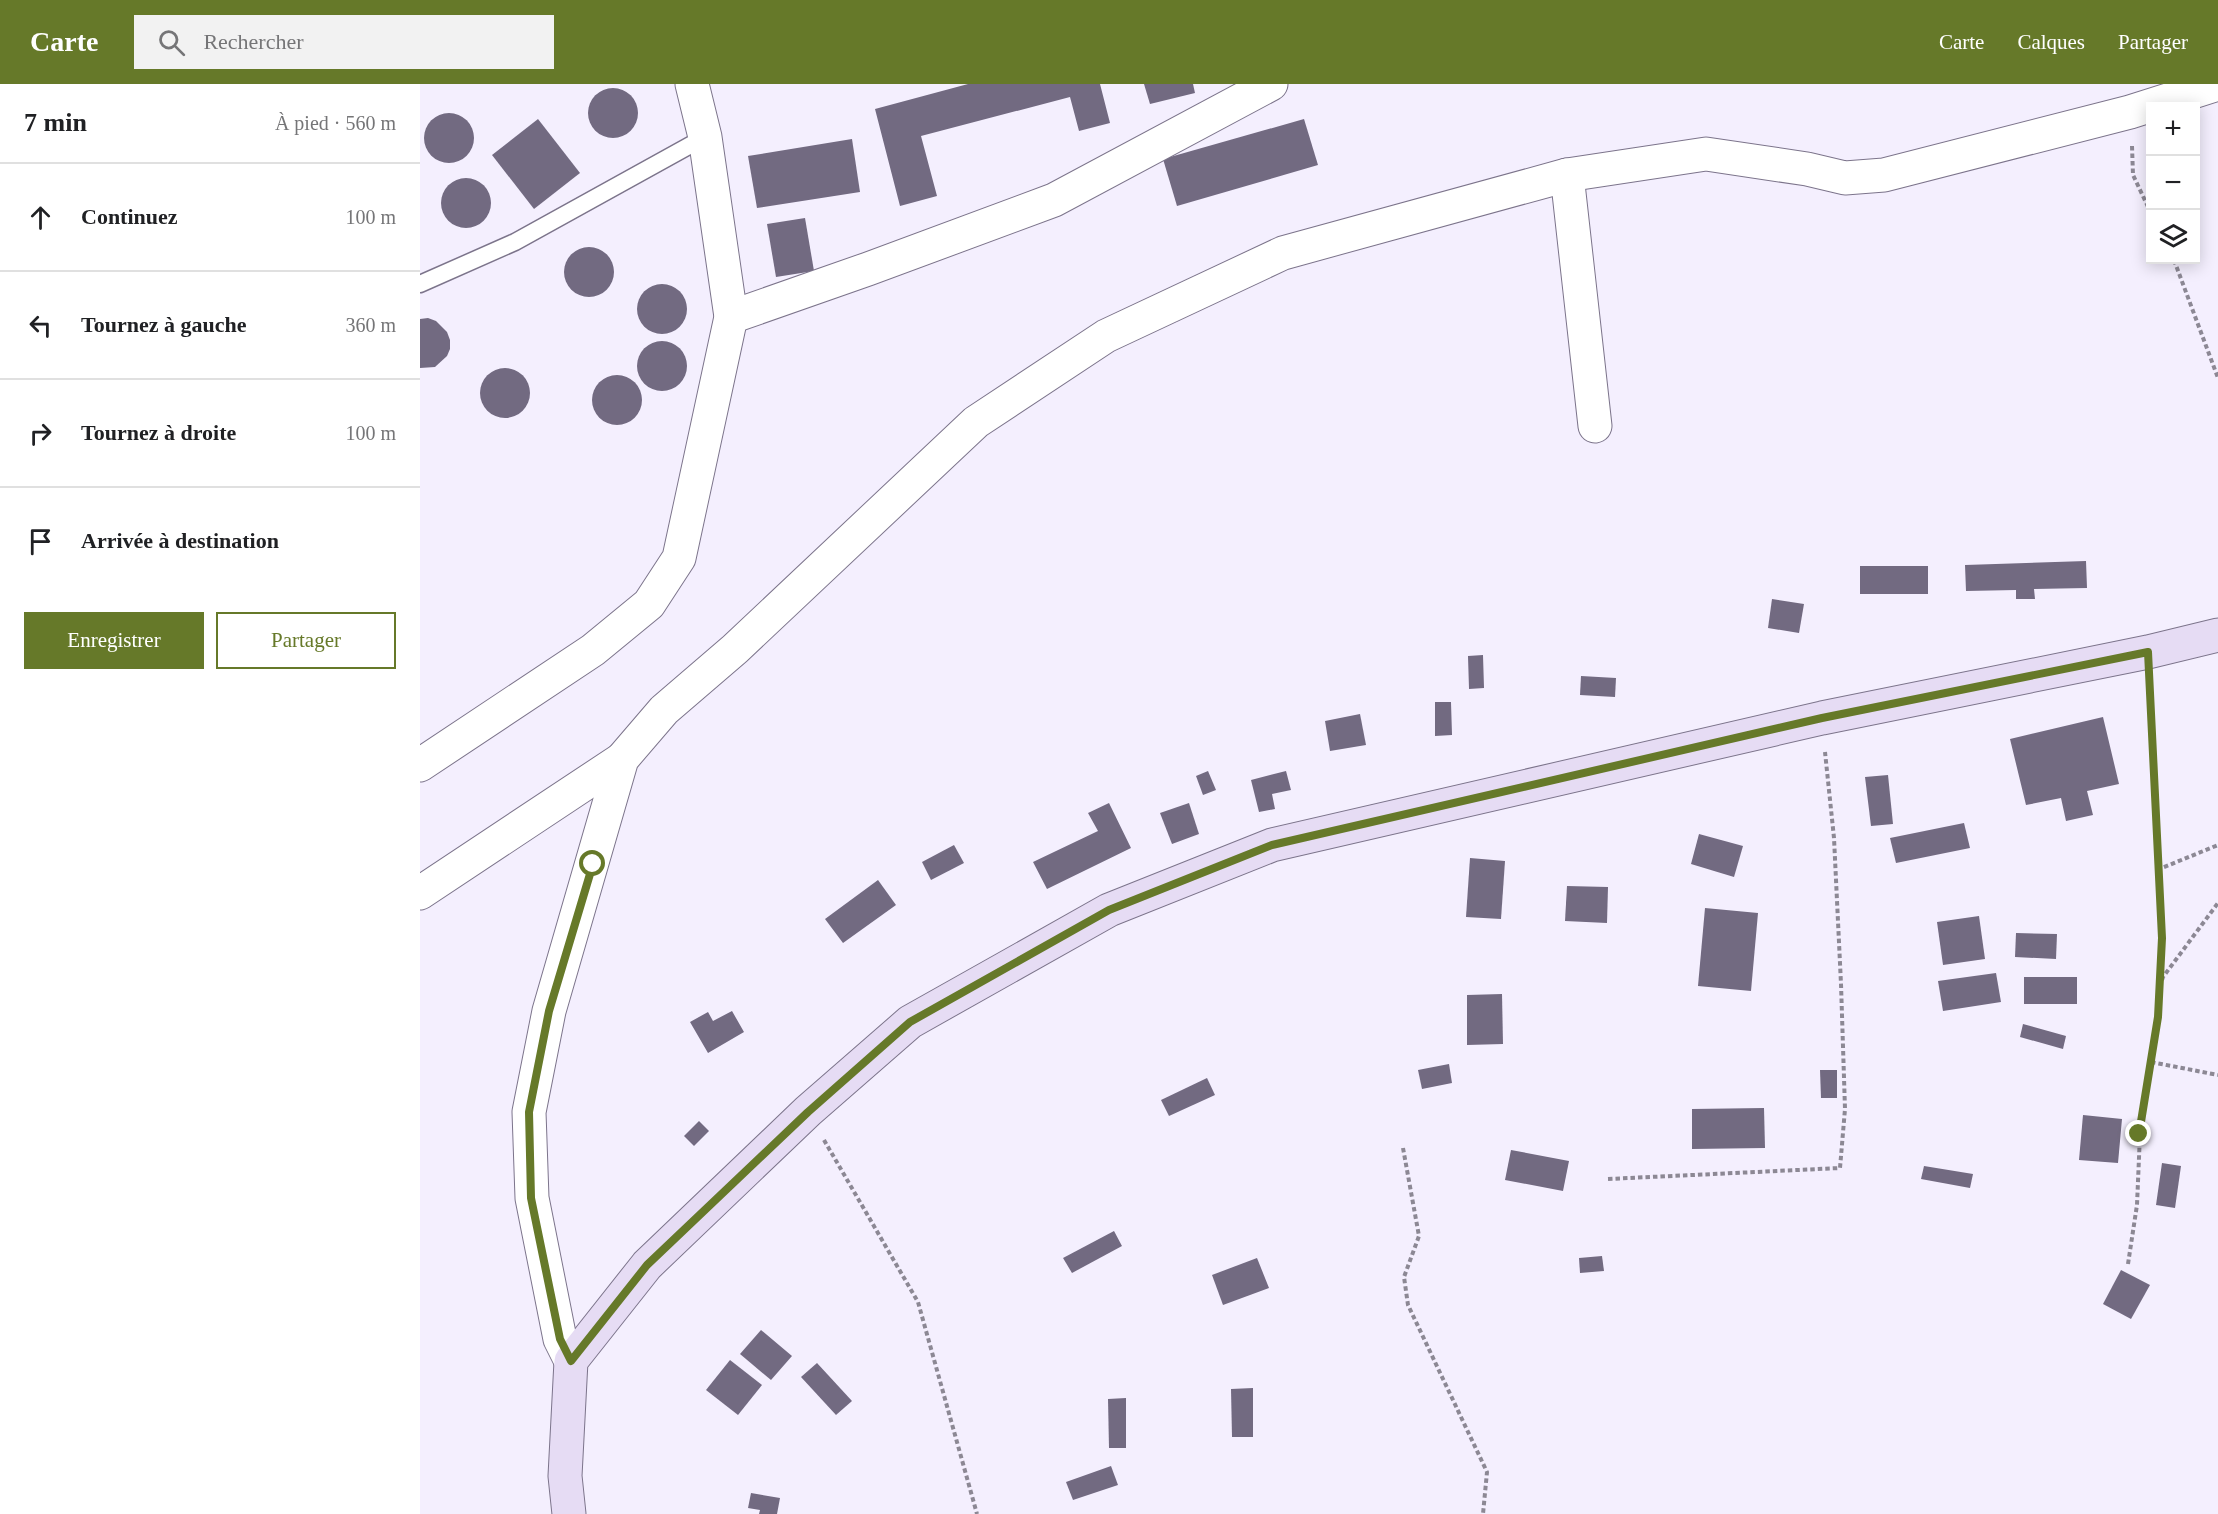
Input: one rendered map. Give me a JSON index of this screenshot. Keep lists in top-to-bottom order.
{
  "page": {
    "header": "Carte",
    "search": "Rechercher",
    "nav": ["Carte", "Calques", "Partager"],
    "heading": ["7 min", "À pied · 560 m"],
    "map_buttons": ["+", "−"],
    "list": [
      ["Continuez", "100 m"],
      ["Tournez à gauche", "360 m"],
      ["Tournez à droite", "100 m"],
      "Arrivée à destination"
    ],
    "buttons": ["Enregistrer", "Partager"]
  }
}
